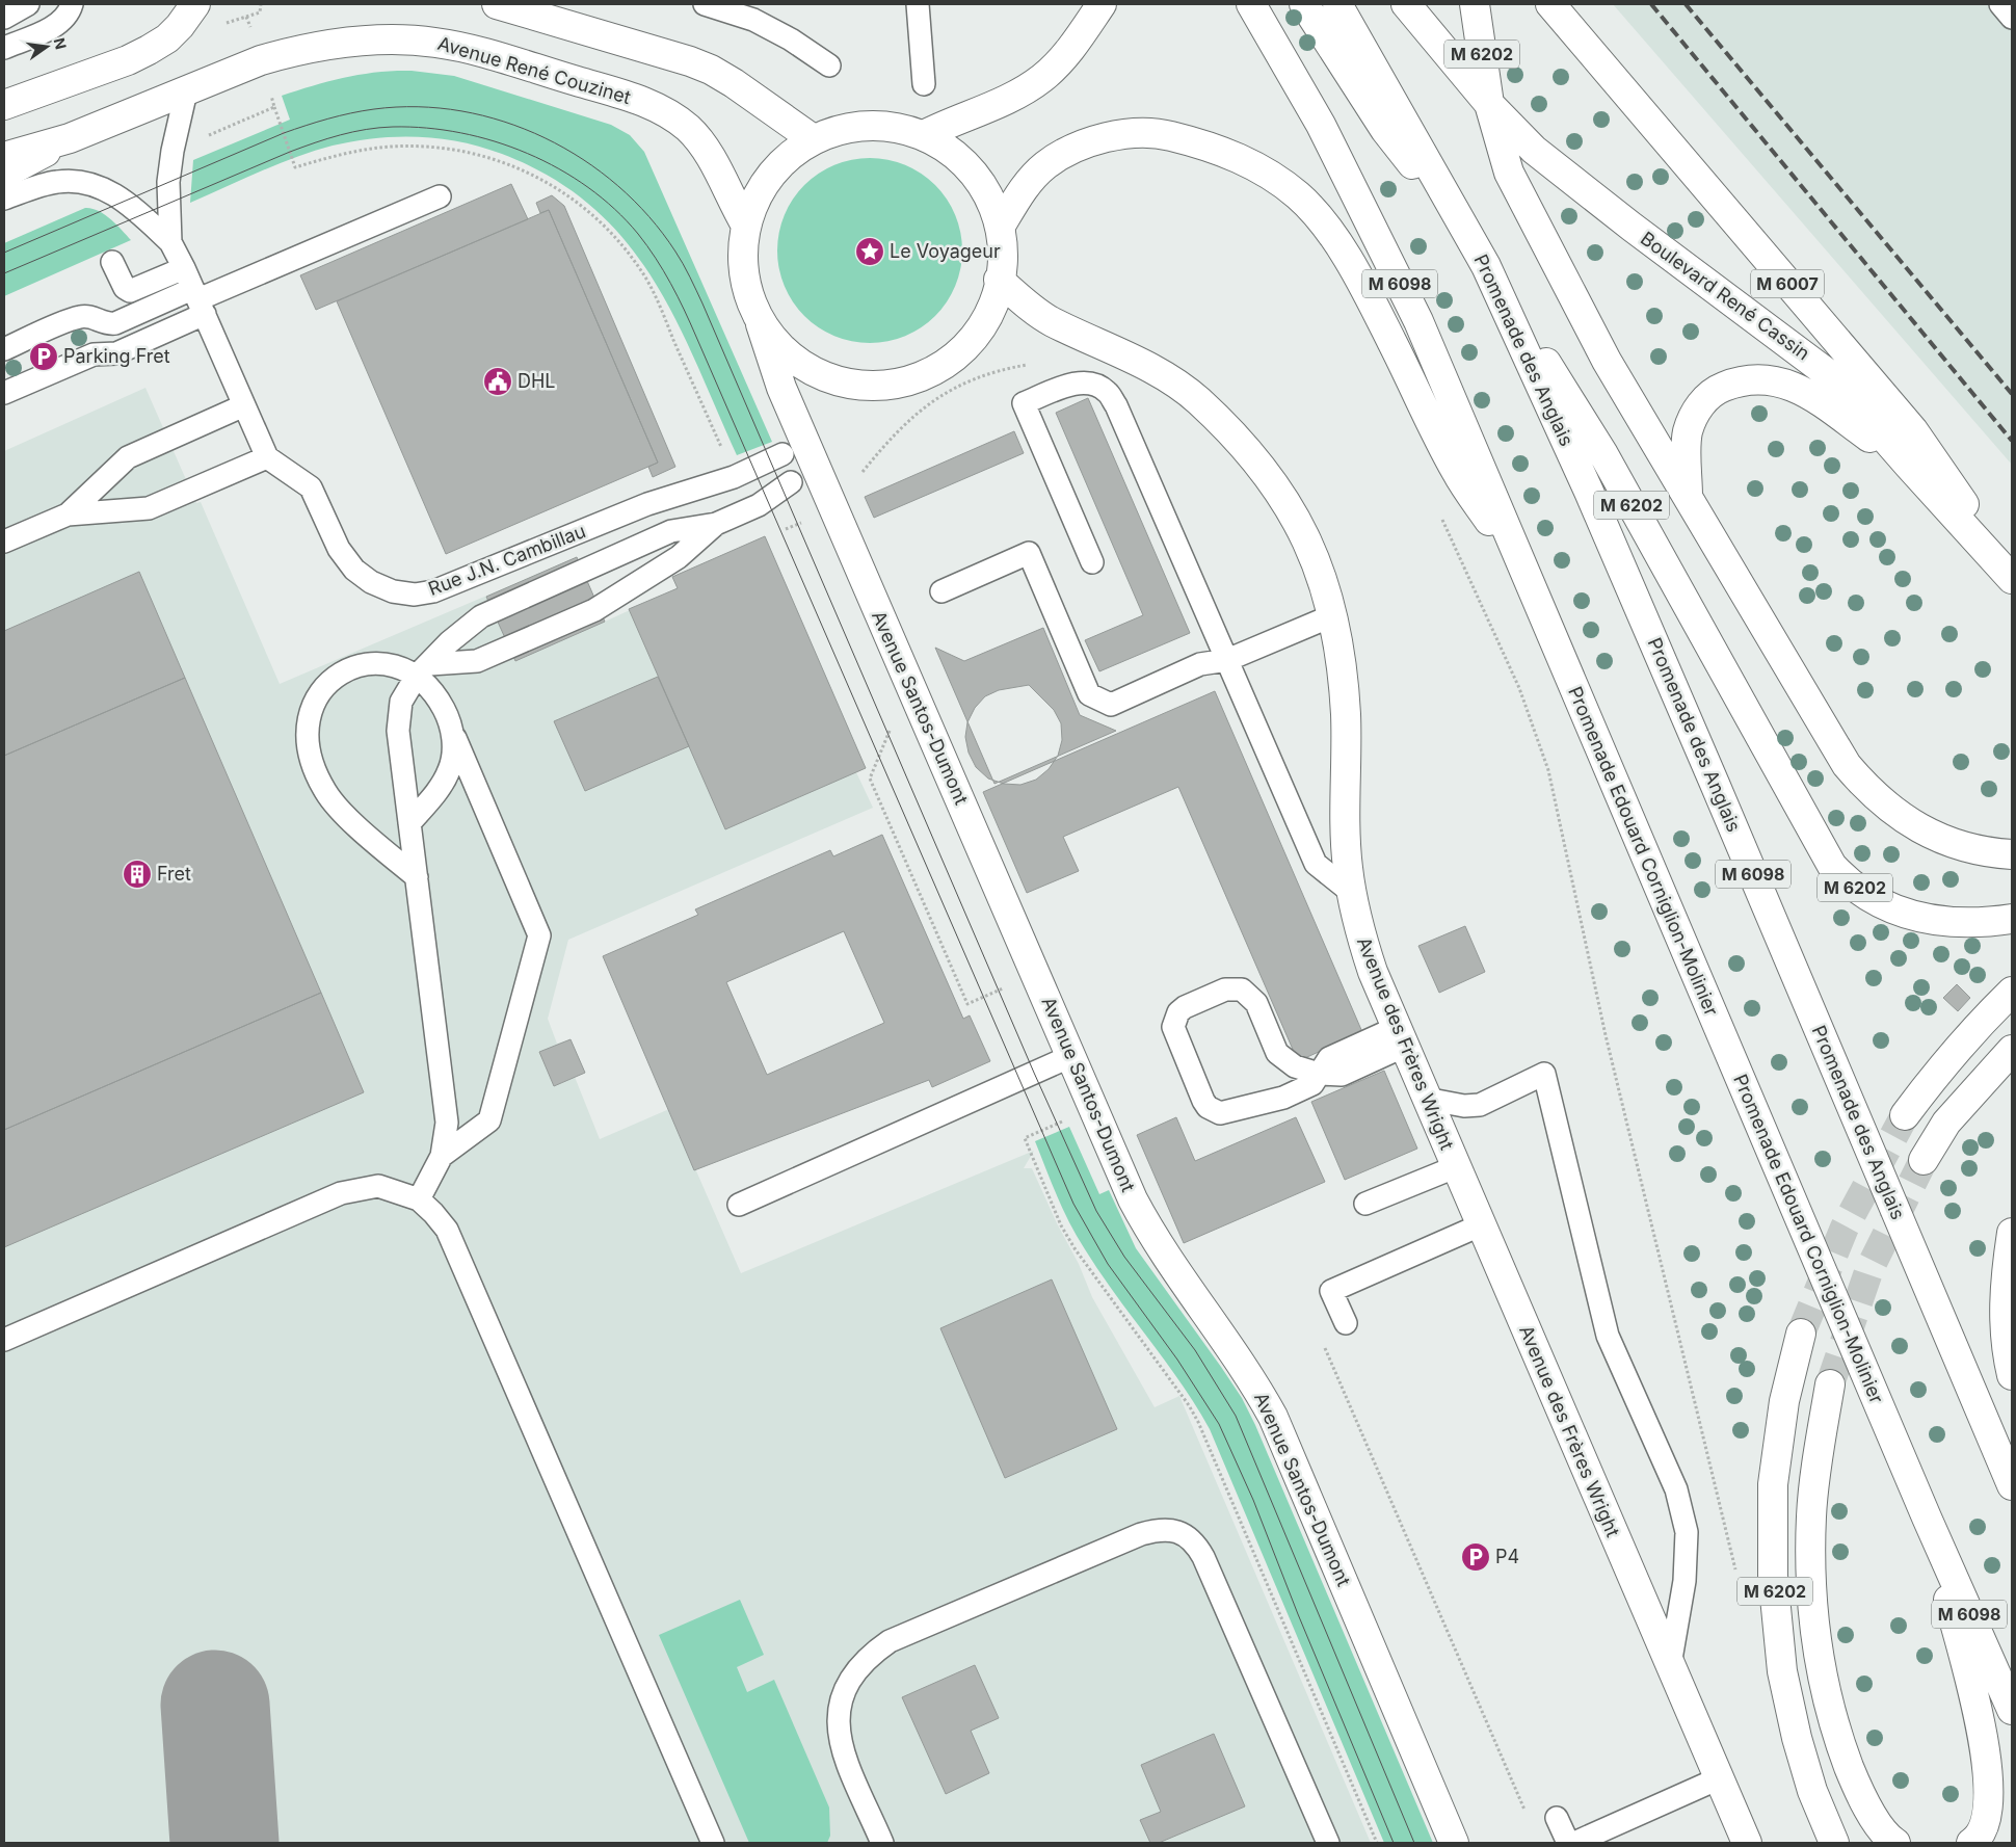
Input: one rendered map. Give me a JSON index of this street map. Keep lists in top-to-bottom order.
{
  "streets": {
    "main road": [
      "M 6202",
      "Avenue René Couzinet",
      "M 6098",
      "M 6007",
      "Boulevard René Cassin",
      "Promenade des Anglais",
      "Avenue Santos-Dumont",
      "Promenade Edouard Corniglion-Molinier",
      "Avenue des Frères Wright"
    ],
    "lane": ["Rue J.N. Cambillau"]
  },
  "crossings": [
    ["M 6202", "Boulevard René Cassin"],
    ["M 6202", "Promenade des Anglais"]
  ],
  "places": {
    "place": ["Le Voyageur"],
    "parking": ["Parking Fret", "P4"],
    "public building": ["DHL"],
    "building": ["Fret"]
  },
  "north": "right"
}
